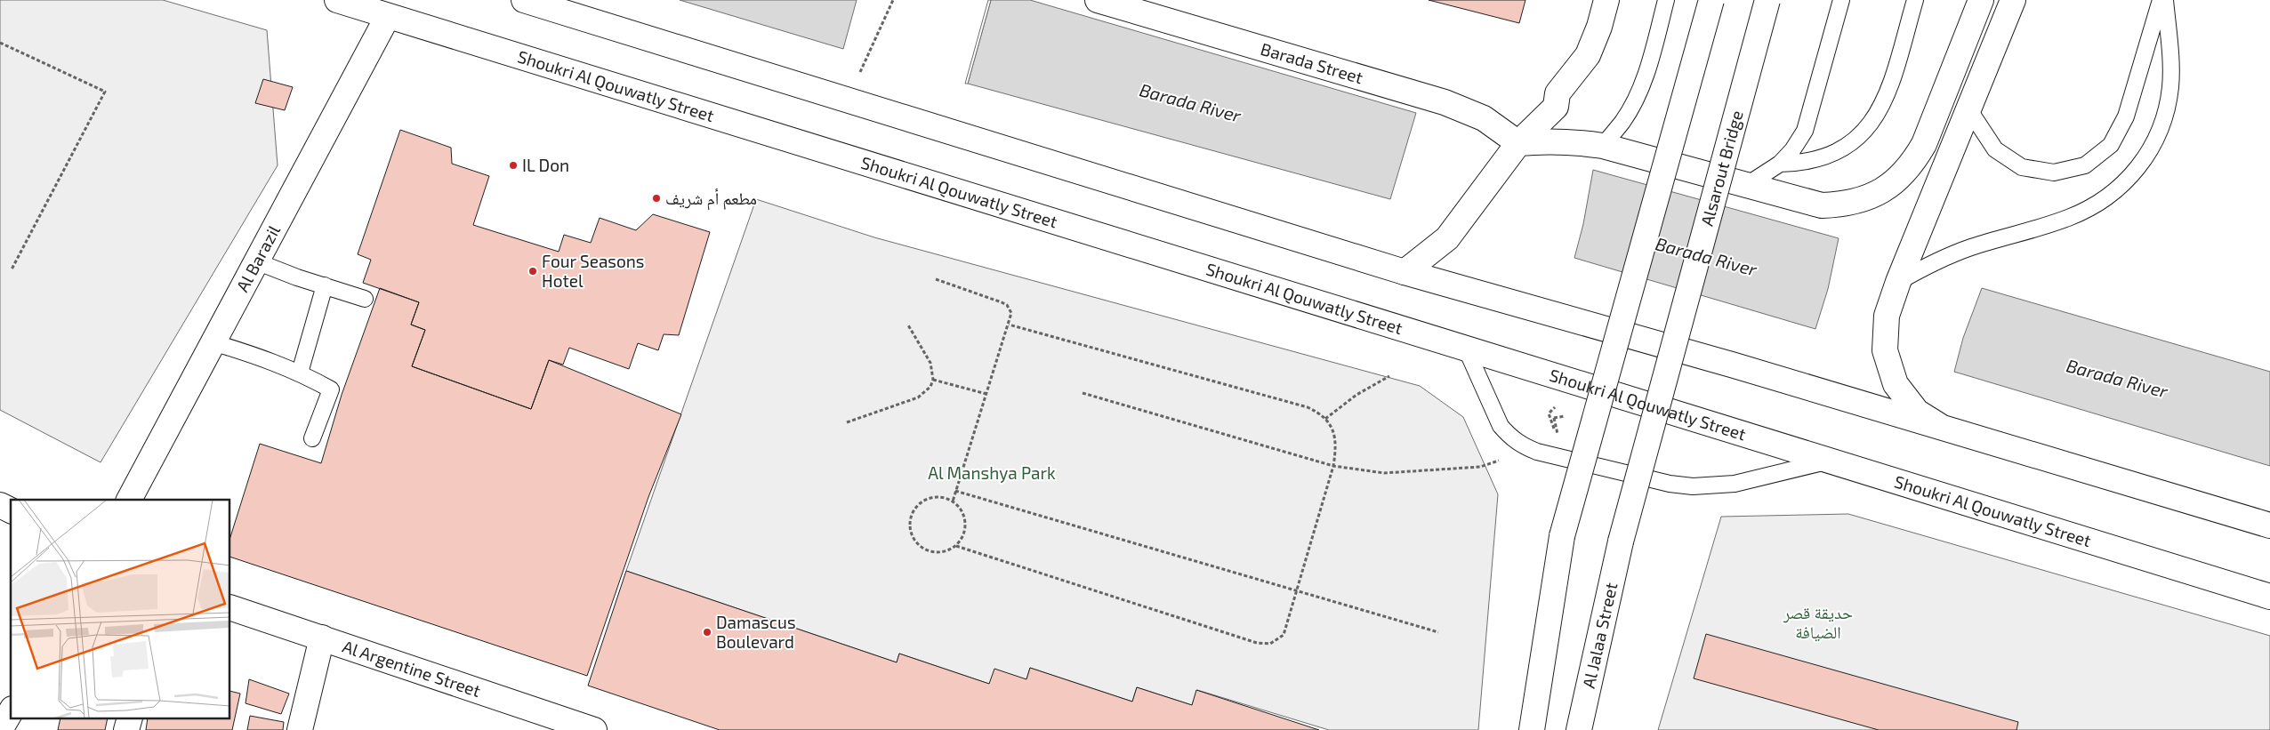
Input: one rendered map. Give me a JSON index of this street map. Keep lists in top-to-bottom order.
{
  "streets": {
    "main road": [
      "Barada Street",
      "Shoukri Al Qouwatly Street",
      "Alsarout Bridge",
      "Al Barazil",
      "Al Jalaa Street",
      "Al Argentine Street"
    ]
  },
  "crossings": [
    ["Shoukri Al Qouwatly Street", "Al Barazil"],
    ["Alsarout Bridge", "Al Jalaa Street"]
  ],
  "water": ["Barada River"],
  "parks": ["Al Manshya Park", "حديقة قصر الضيافة"],
  "places": [
    "IL Don",
    "مطعم أم شريف",
    "Four Seasons Hotel",
    "Damascus Boulevard"
  ]
}
